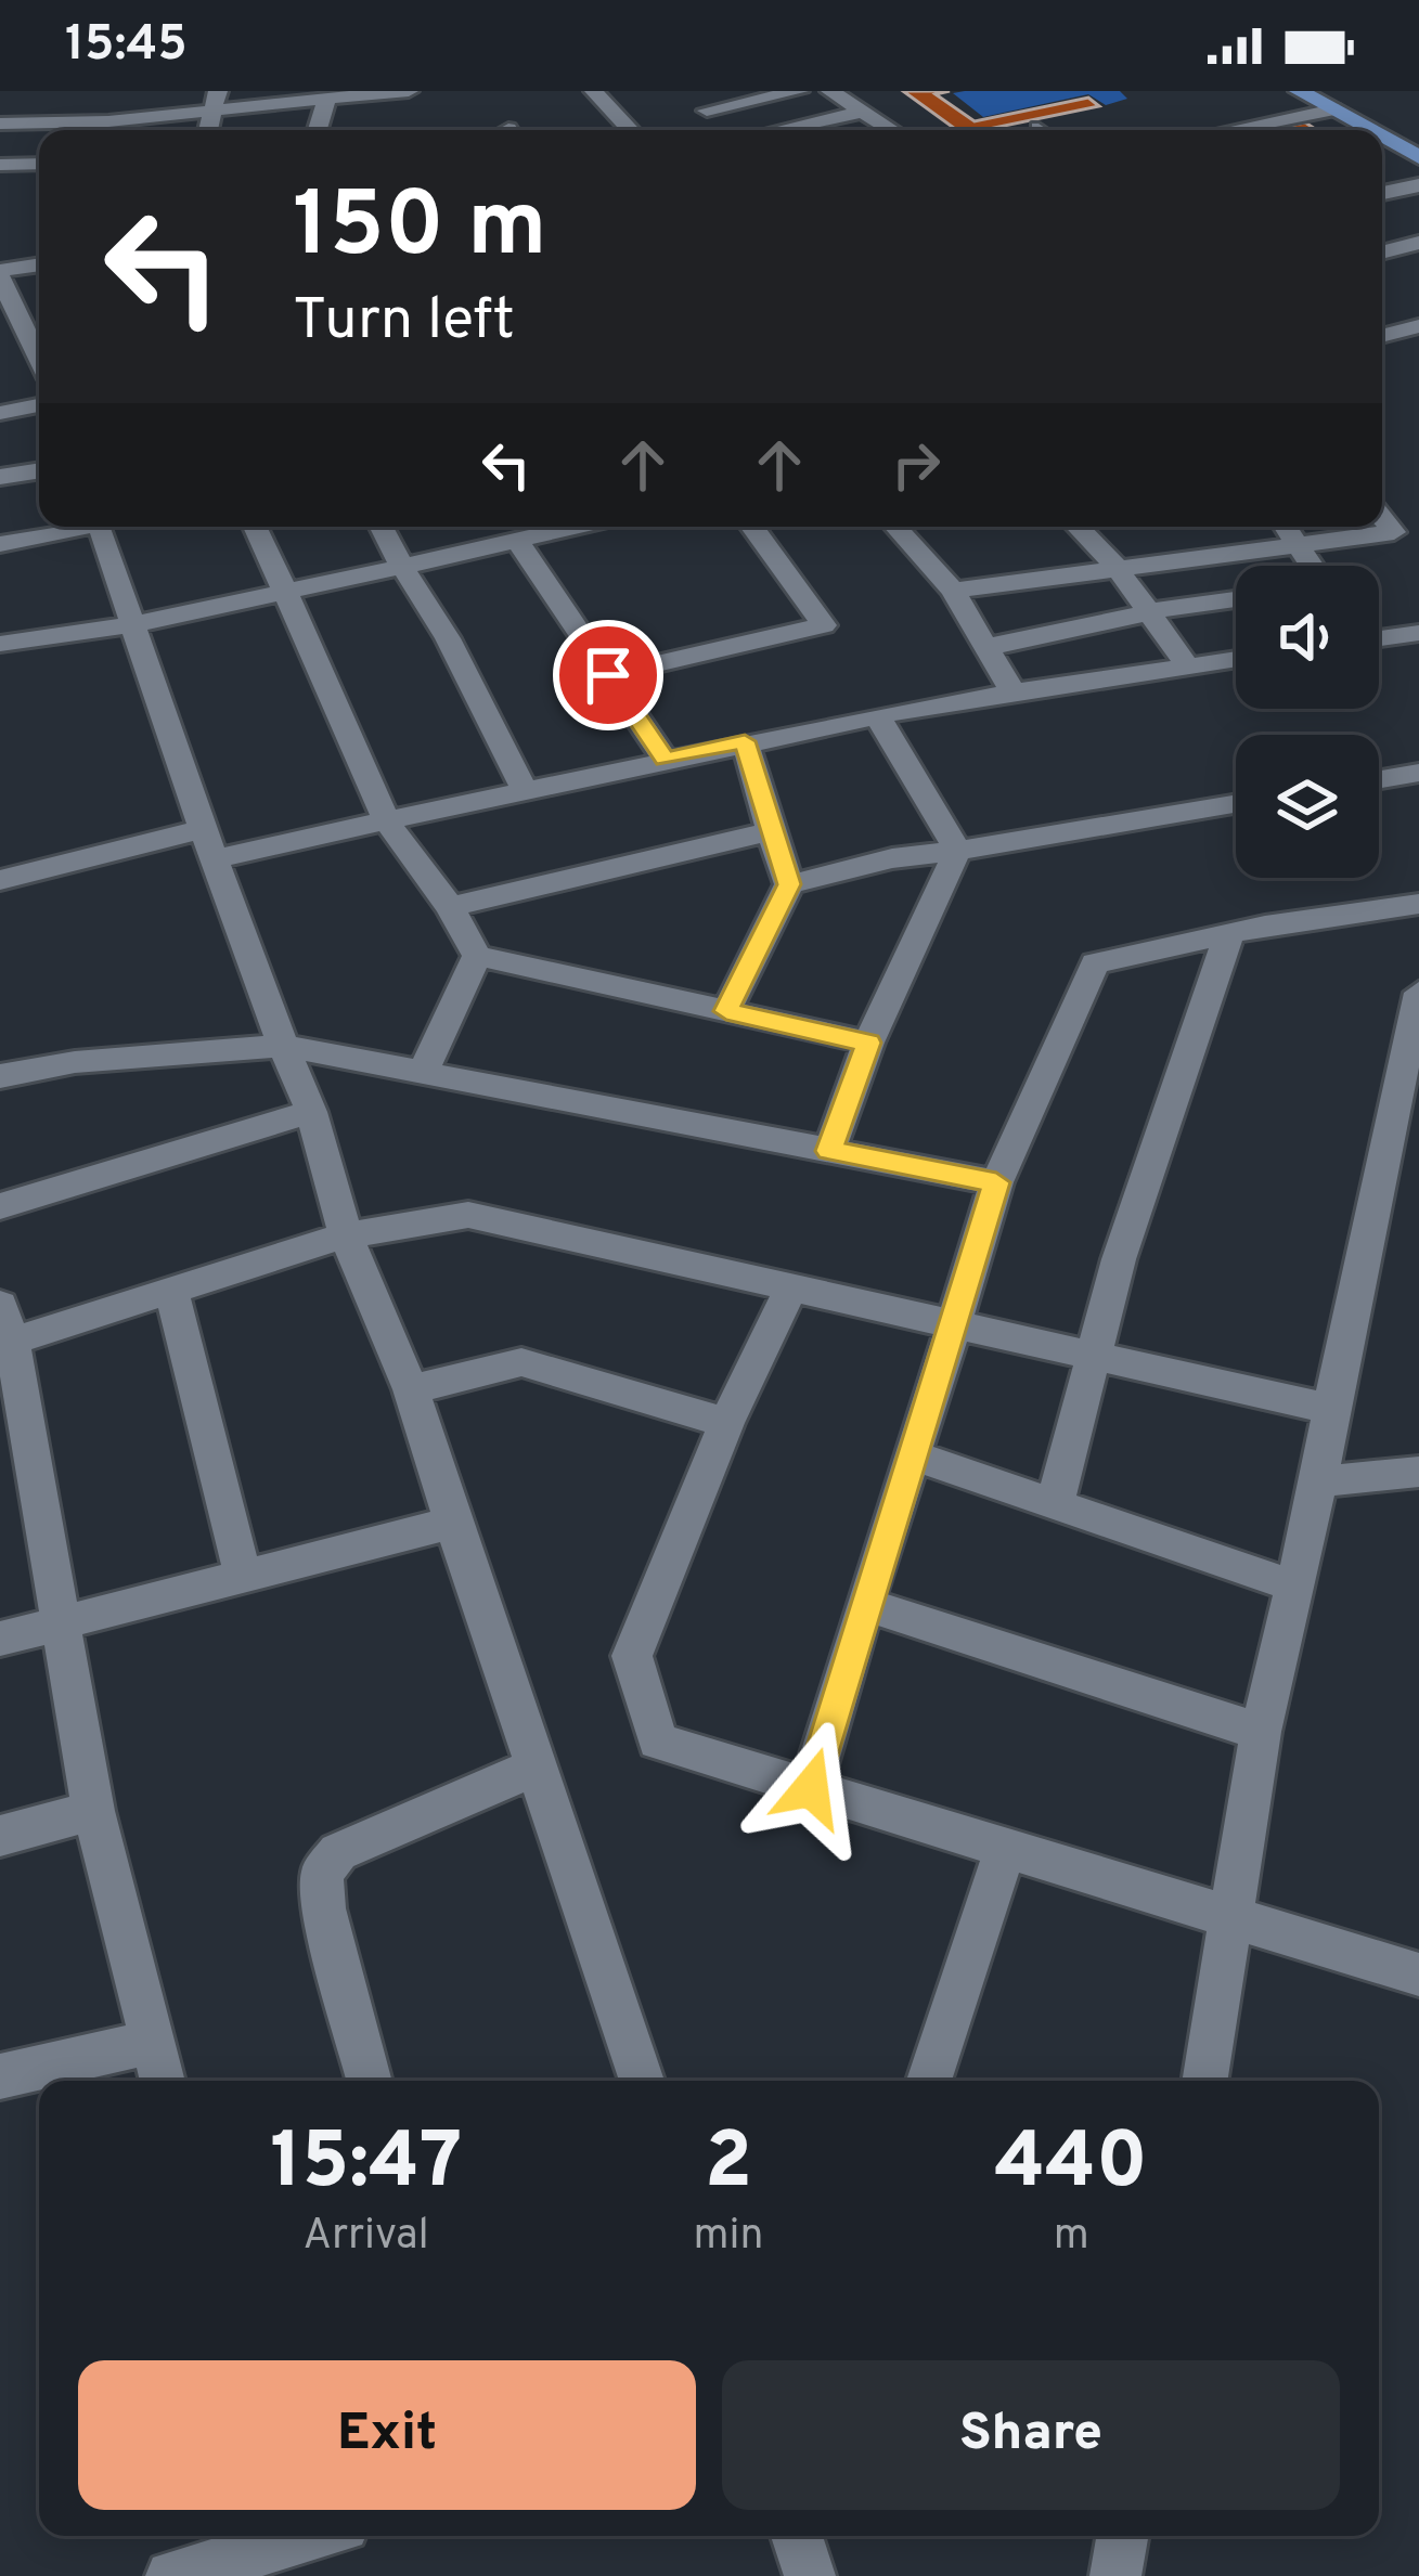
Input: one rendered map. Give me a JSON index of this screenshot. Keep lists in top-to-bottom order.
{
  "page": {
    "status": "15:45",
    "turn": ["150 m", "Turn left"],
    "eta": [
      "15:47",
      "Arrival",
      "2",
      "min",
      "440",
      "m"
    ],
    "buttons": ["Exit", "Share"]
  }
}
